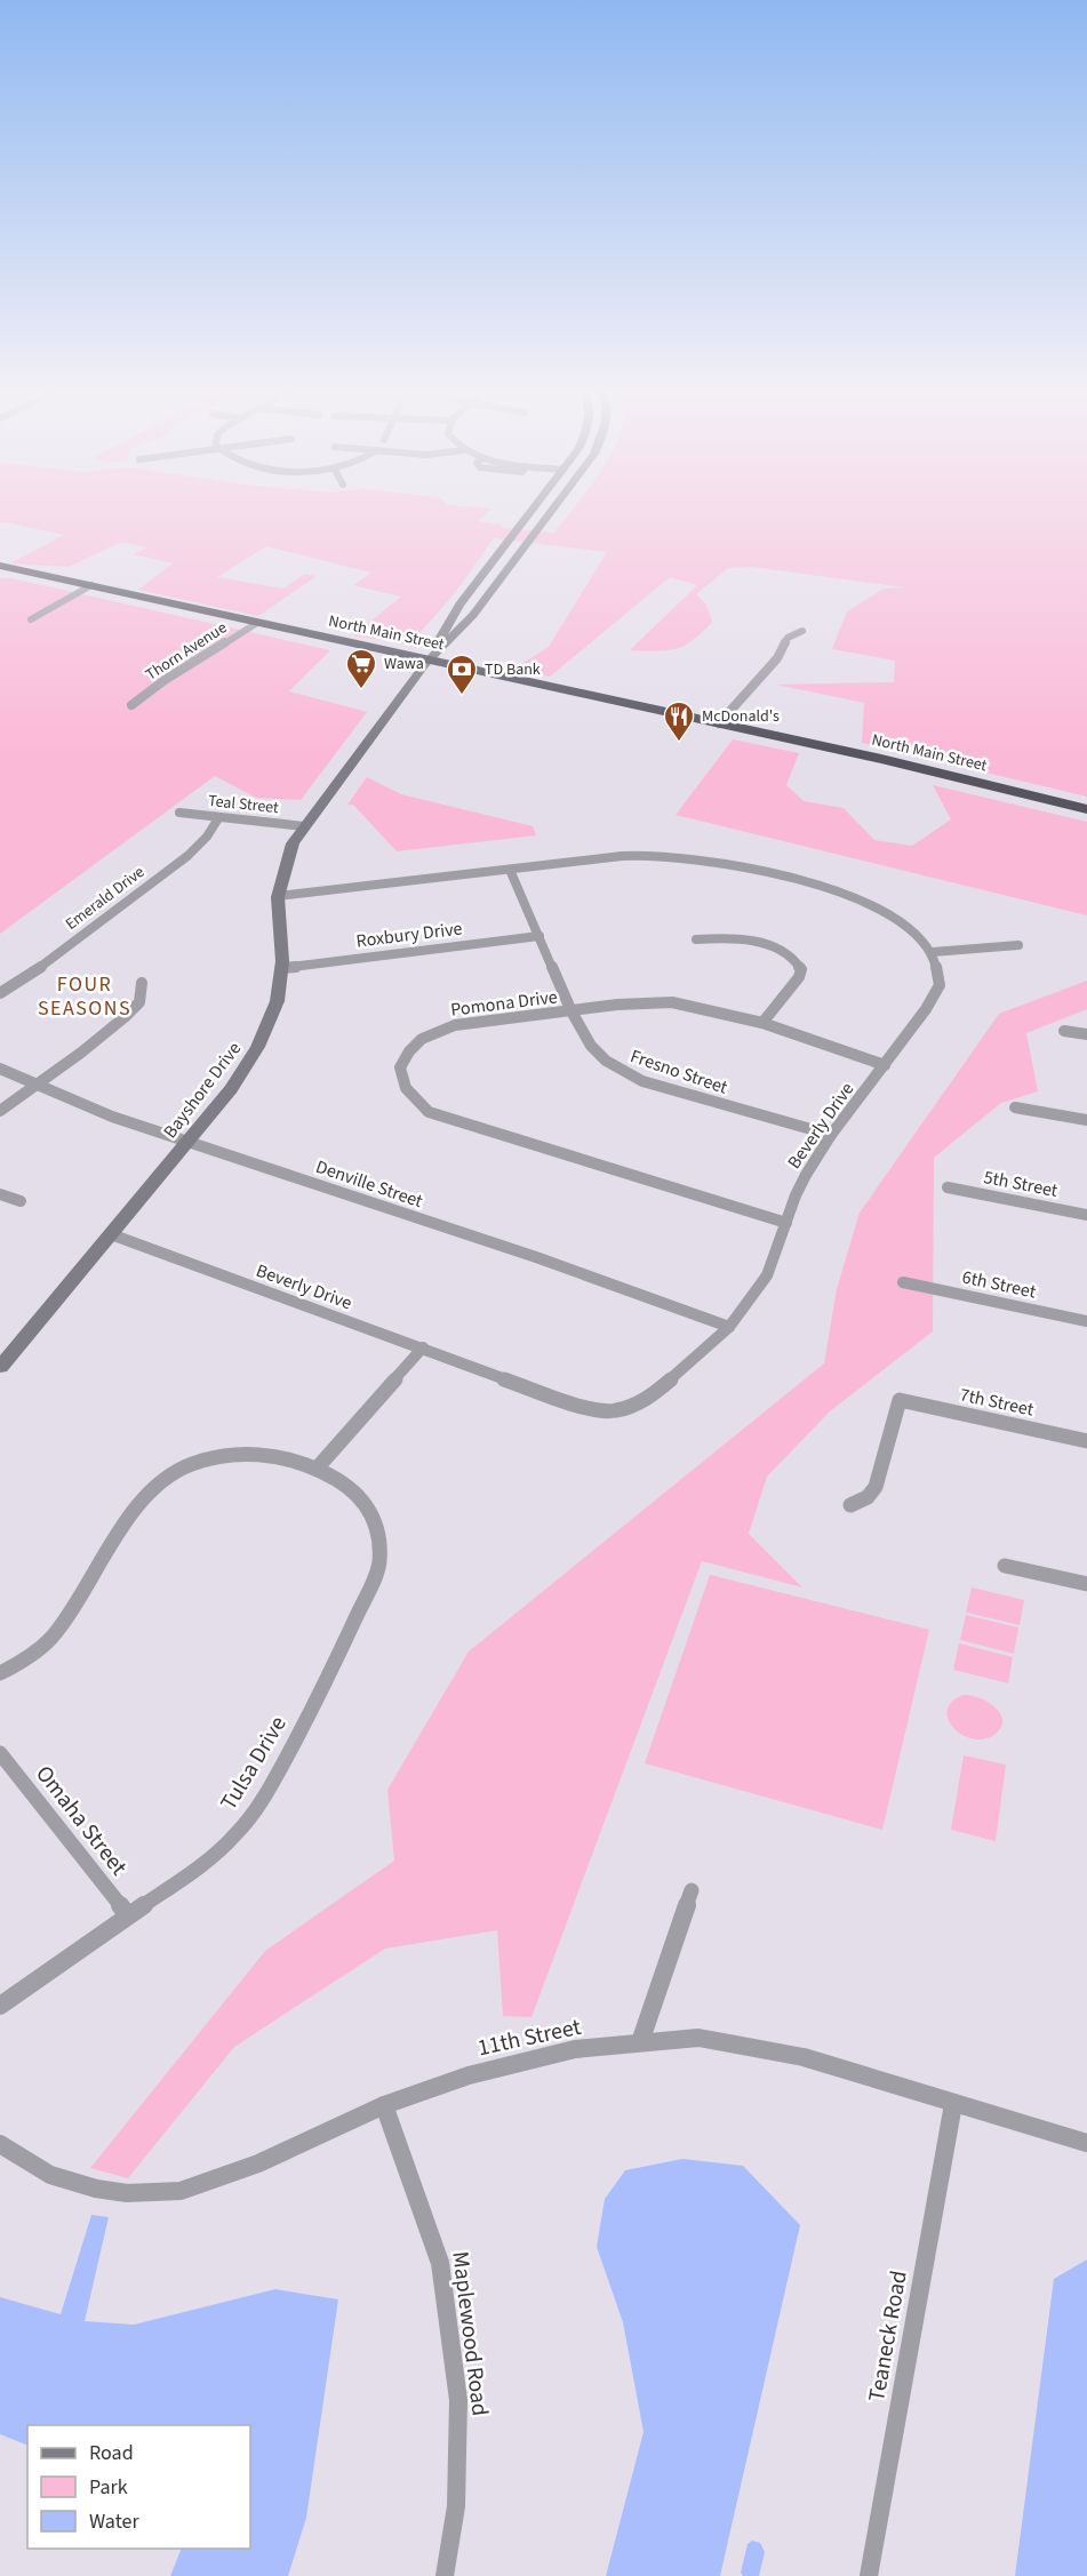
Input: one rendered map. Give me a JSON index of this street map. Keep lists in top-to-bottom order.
{
  "streets": {
    "highway": ["North Main Street"],
    "street": [
      "Thorn Avenue",
      "Teal Street",
      "Emerald Drive",
      "Roxbury Drive",
      "Pomona Drive",
      "Fresno Street",
      "Bayshore Drive",
      "Beverly Drive",
      "Denville Street",
      "5th Street",
      "6th Street",
      "7th Street",
      "Tulsa Drive",
      "Omaha Street",
      "11th Street",
      "Maplewood Road",
      "Teaneck Road"
    ]
  },
  "crossings": [
    ["North Main Street", "Thorn Avenue"],
    ["North Main Street", "Bayshore Drive"],
    ["Teal Street", "Emerald Drive"],
    ["Teal Street", "Bayshore Drive"],
    ["Roxbury Drive", "Fresno Street"],
    ["Roxbury Drive", "Bayshore Drive"],
    ["Pomona Drive", "Fresno Street"],
    ["Pomona Drive", "Beverly Drive"],
    ["Fresno Street", "Beverly Drive"],
    ["Bayshore Drive", "Beverly Drive"],
    ["Bayshore Drive", "Denville Street"],
    ["Beverly Drive", "Denville Street"],
    ["Tulsa Drive", "Omaha Street"],
    ["11th Street", "Maplewood Road"],
    ["11th Street", "Teaneck Road"]
  ],
  "districts": ["FOUR SEASONS"],
  "places": {
    "supermarket": ["Wawa"],
    "bank": ["TD Bank"],
    "restaurant": ["McDonald's"]
  },
  "legend": ["Road", "Park", "Water"]
}
